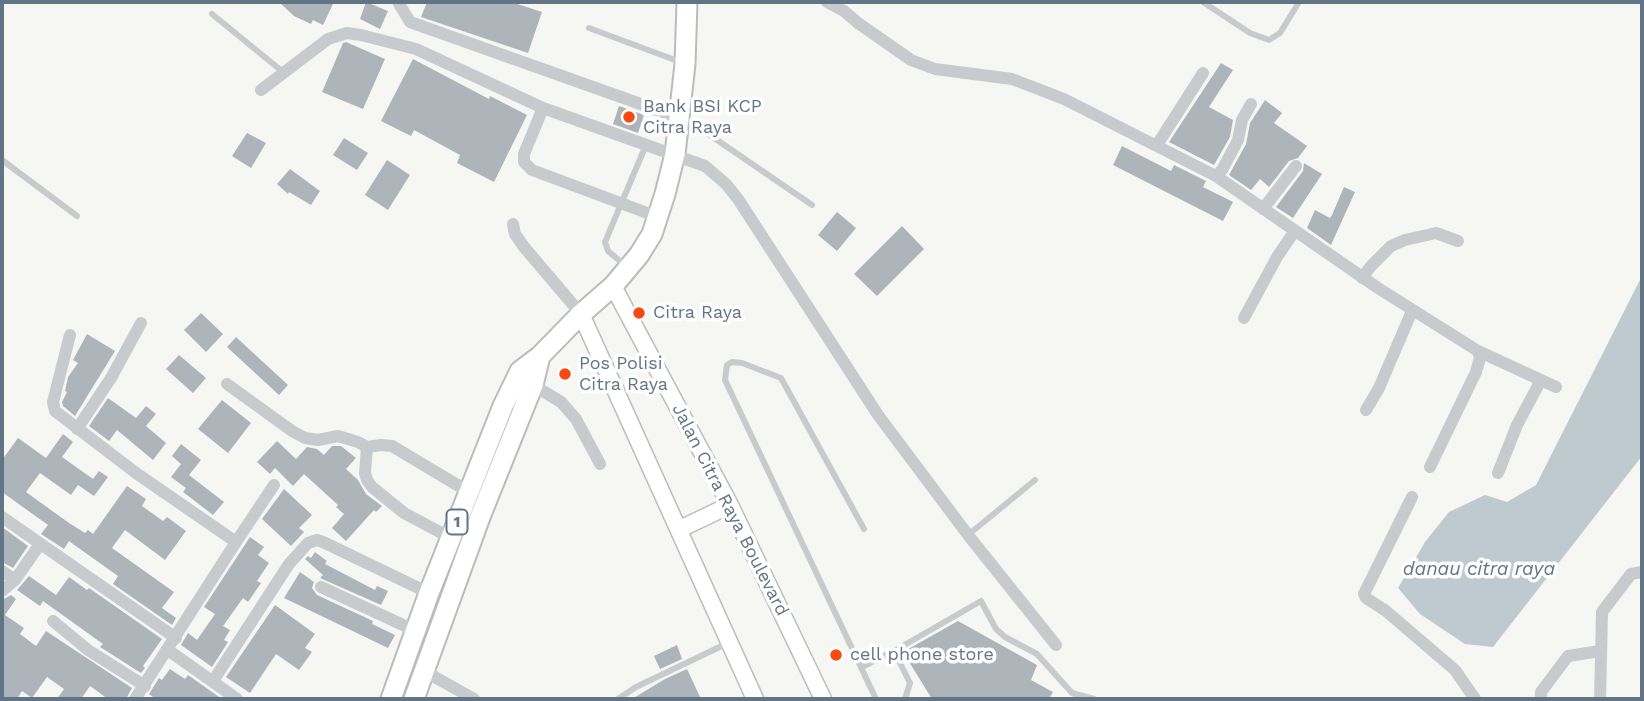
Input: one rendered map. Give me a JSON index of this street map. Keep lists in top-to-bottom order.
{
  "streets": {
    "highway": ["1"],
    "main road": ["Jalan Citra Raya Boulevard"]
  },
  "crossings": [
    ["Jalan Citra Raya Boulevard", "1"]
  ],
  "water": ["danau citra raya"],
  "places": [
    "Bank BSI KCP Citra Raya",
    "Citra Raya",
    "Pos Polisi Citra Raya",
    "cell phone store"
  ]
}
